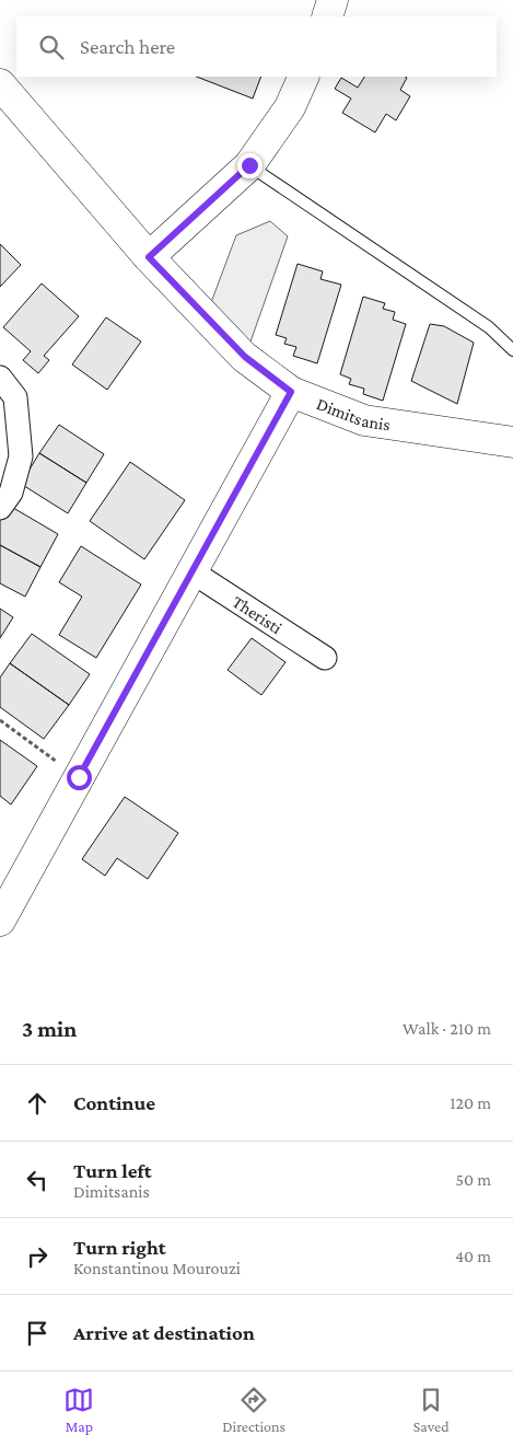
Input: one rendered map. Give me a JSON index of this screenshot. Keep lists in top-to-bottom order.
{
  "streets": {
    "street": ["Dimitsanis", "Theristi"]
  },
  "page": {
    "search": "Search here",
    "heading": ["3 min", "Walk · 210 m"],
    "list": [
      ["Continue", "120 m"],
      ["Turn left", "Dimitsanis", "50 m"],
      ["Turn right", "Konstantinou Mourouzi", "40 m"],
      "Arrive at destination"
    ],
    "nav": ["Map", "Directions", "Saved"]
  }
}
